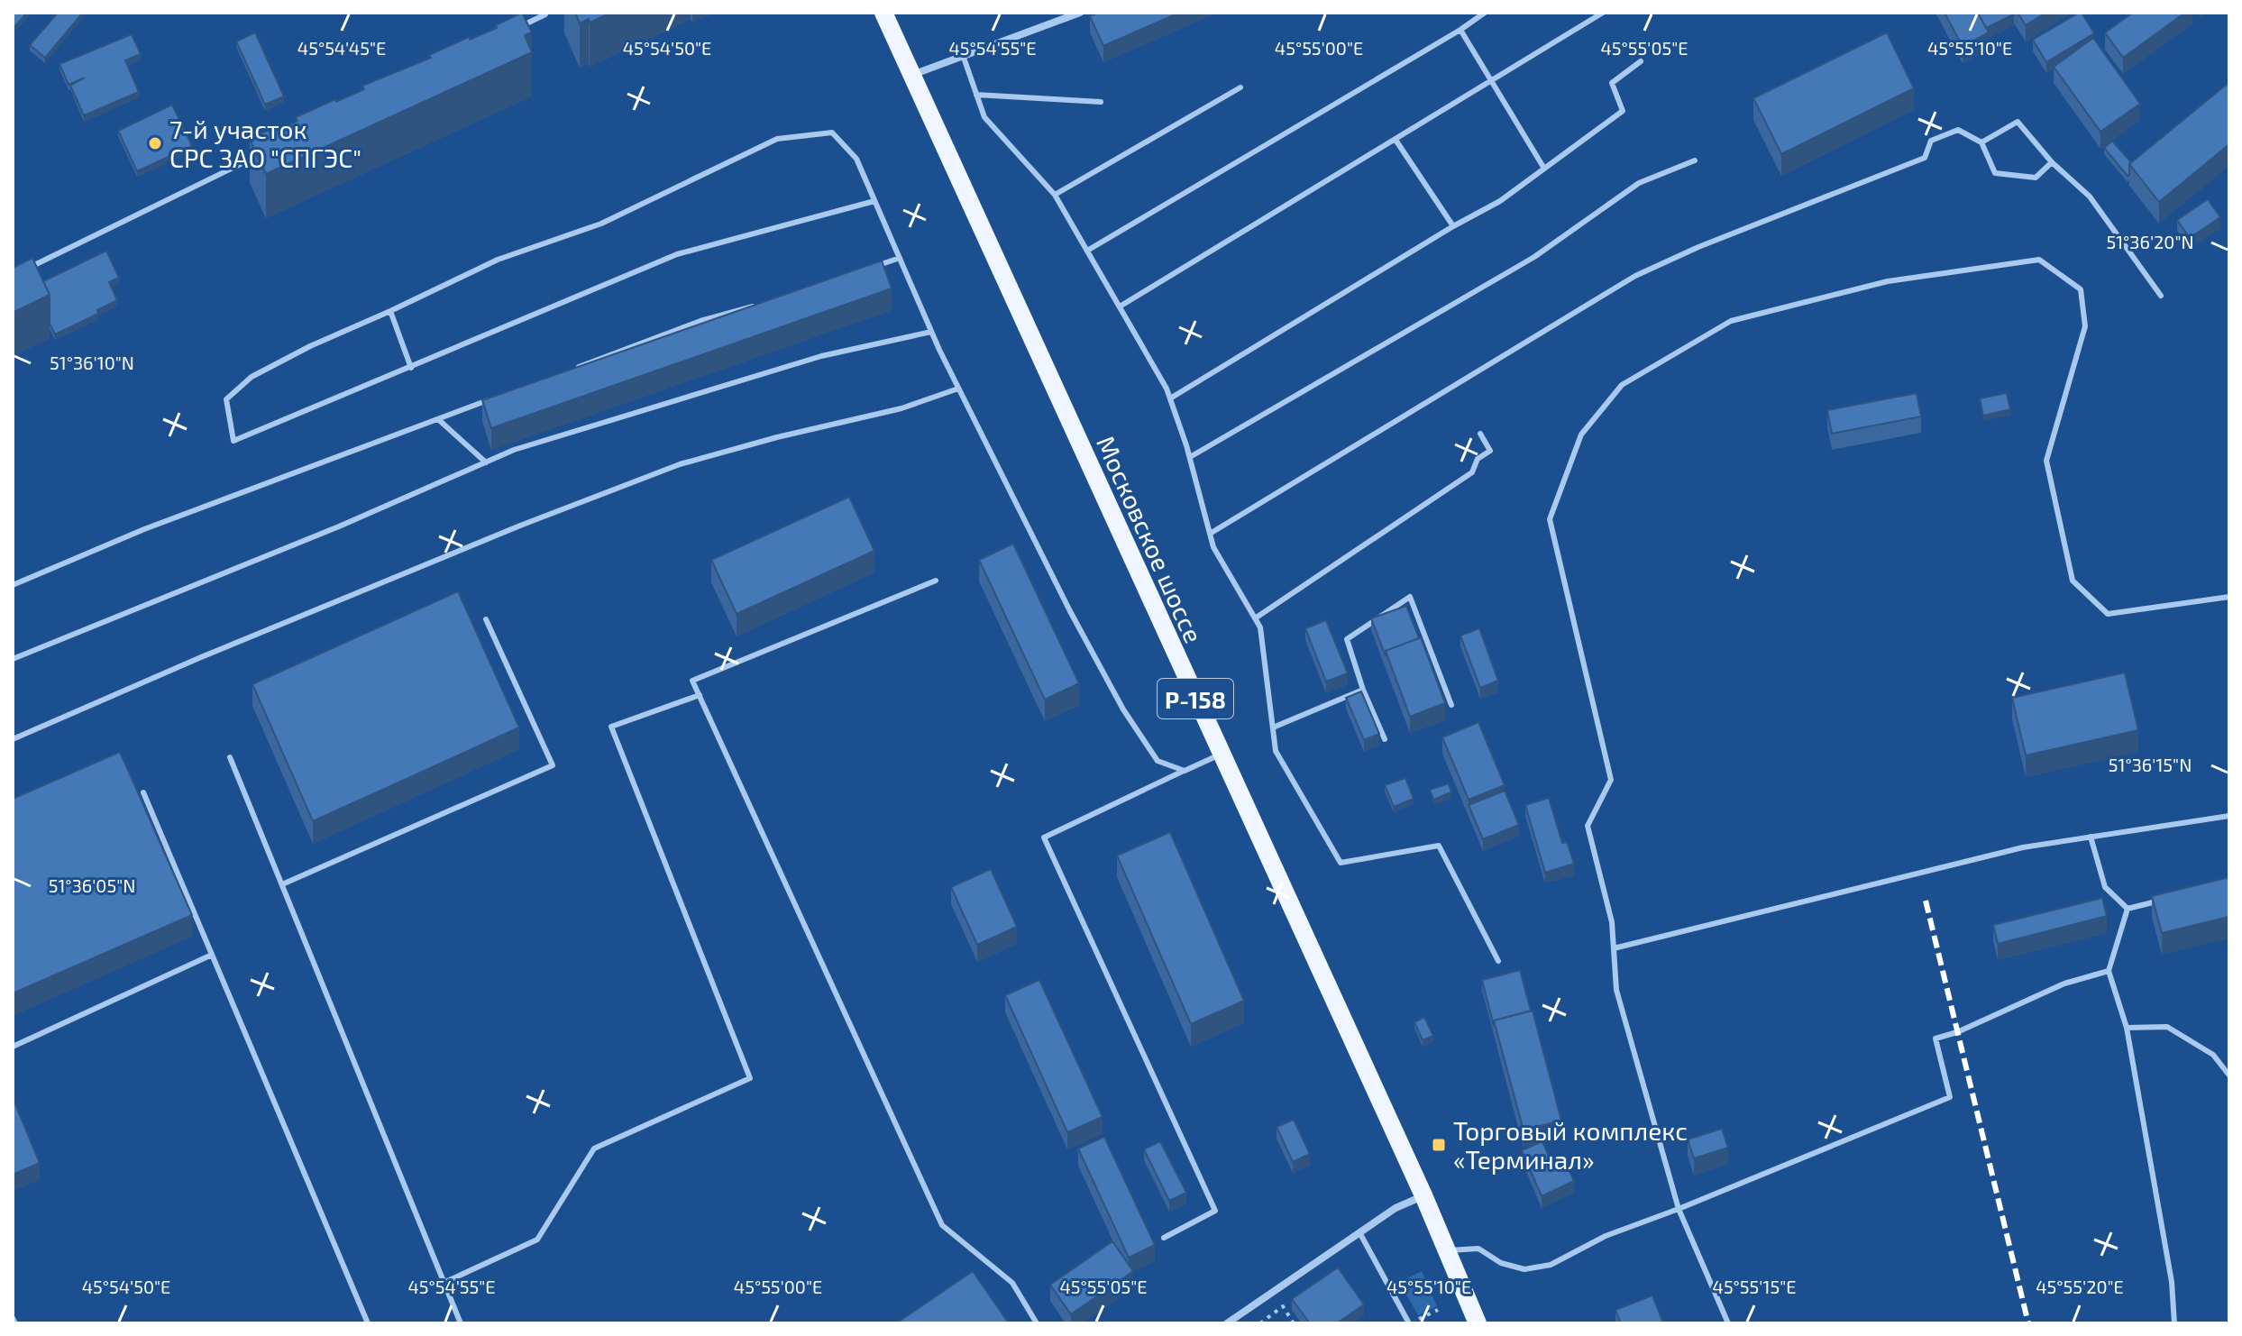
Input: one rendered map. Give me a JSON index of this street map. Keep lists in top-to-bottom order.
{
  "streets": {
    "main road": ["Московское шоссе", "Р-158"]
  },
  "places": {
    "other": ["7-й участок СРС ЗАО \"СПГЭС\""],
    "transit": ["Торговый комплекс «Терминал»"]
  },
  "coordinates": [
    "45°54'45\"E",
    "45°54'50\"E",
    "45°54'55\"E",
    "45°55'00\"E",
    "45°55'05\"E",
    "45°55'10\"E",
    "51°36'20\"N",
    "51°36'10\"N",
    "51°36'15\"N",
    "51°36'05\"N",
    "45°55'15\"E",
    "45°55'20\"E"
  ]
}
